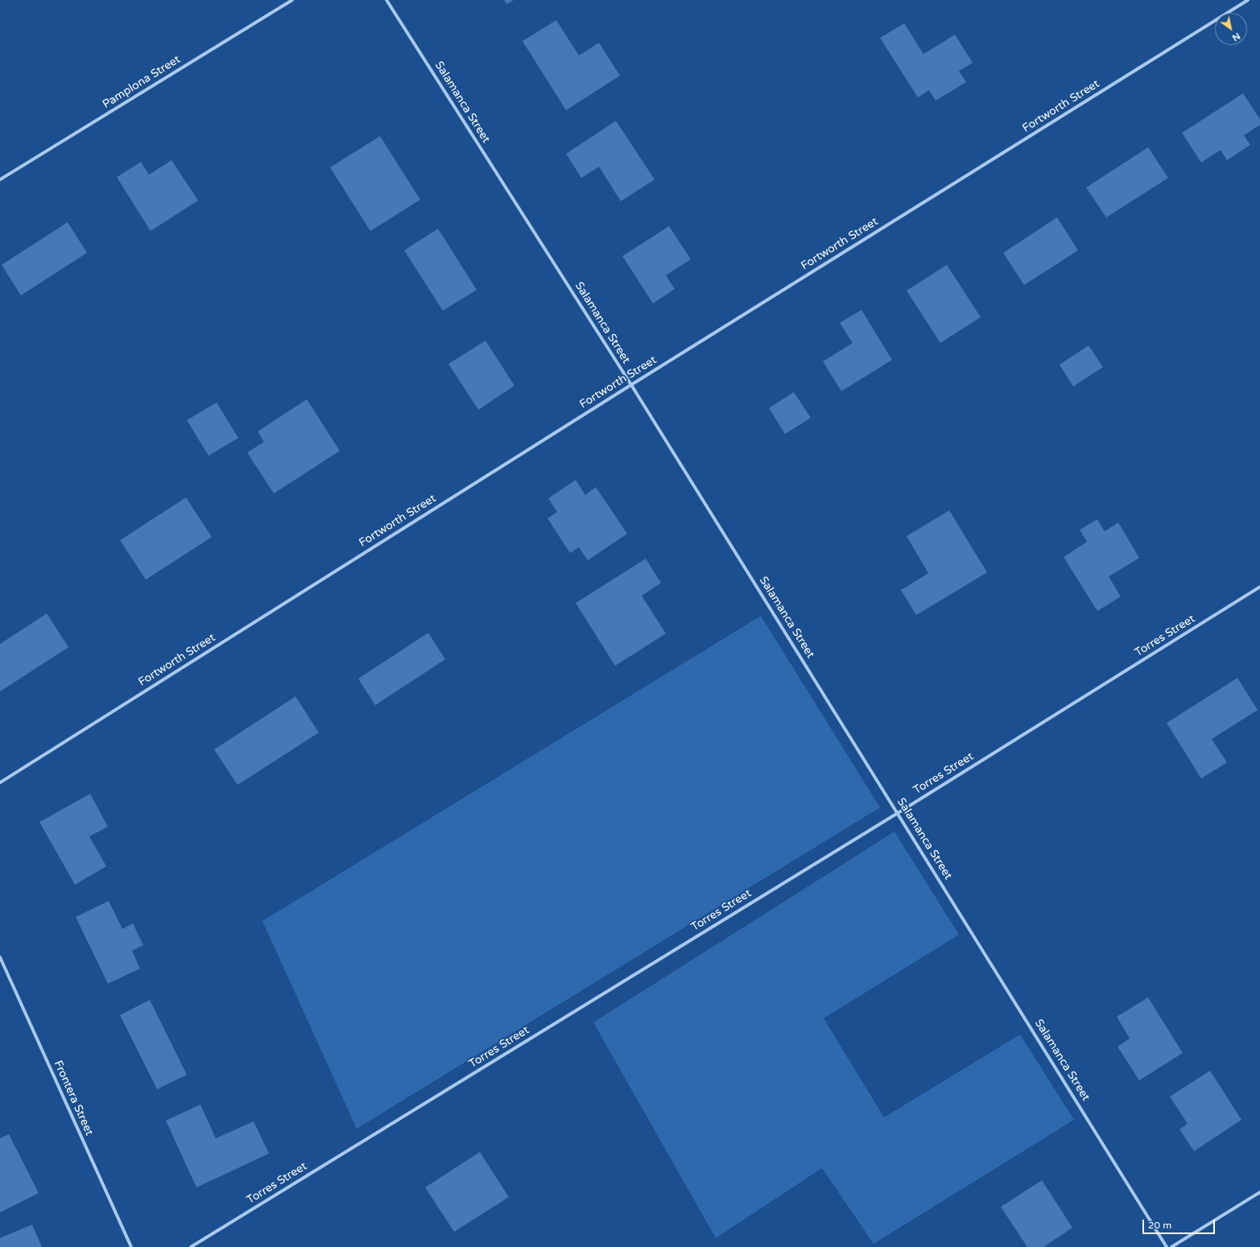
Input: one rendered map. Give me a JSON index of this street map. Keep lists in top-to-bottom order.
{
  "streets": {
    "street": [
      "Pamplona Street",
      "Salamanca Street",
      "Fortworth Street",
      "Torres Street",
      "Frontera Street"
    ]
  },
  "crossings": [
    ["Salamanca Street", "Fortworth Street"],
    ["Salamanca Street", "Torres Street"]
  ],
  "scale_bar": "20 m",
  "north": "bottom right"
}
